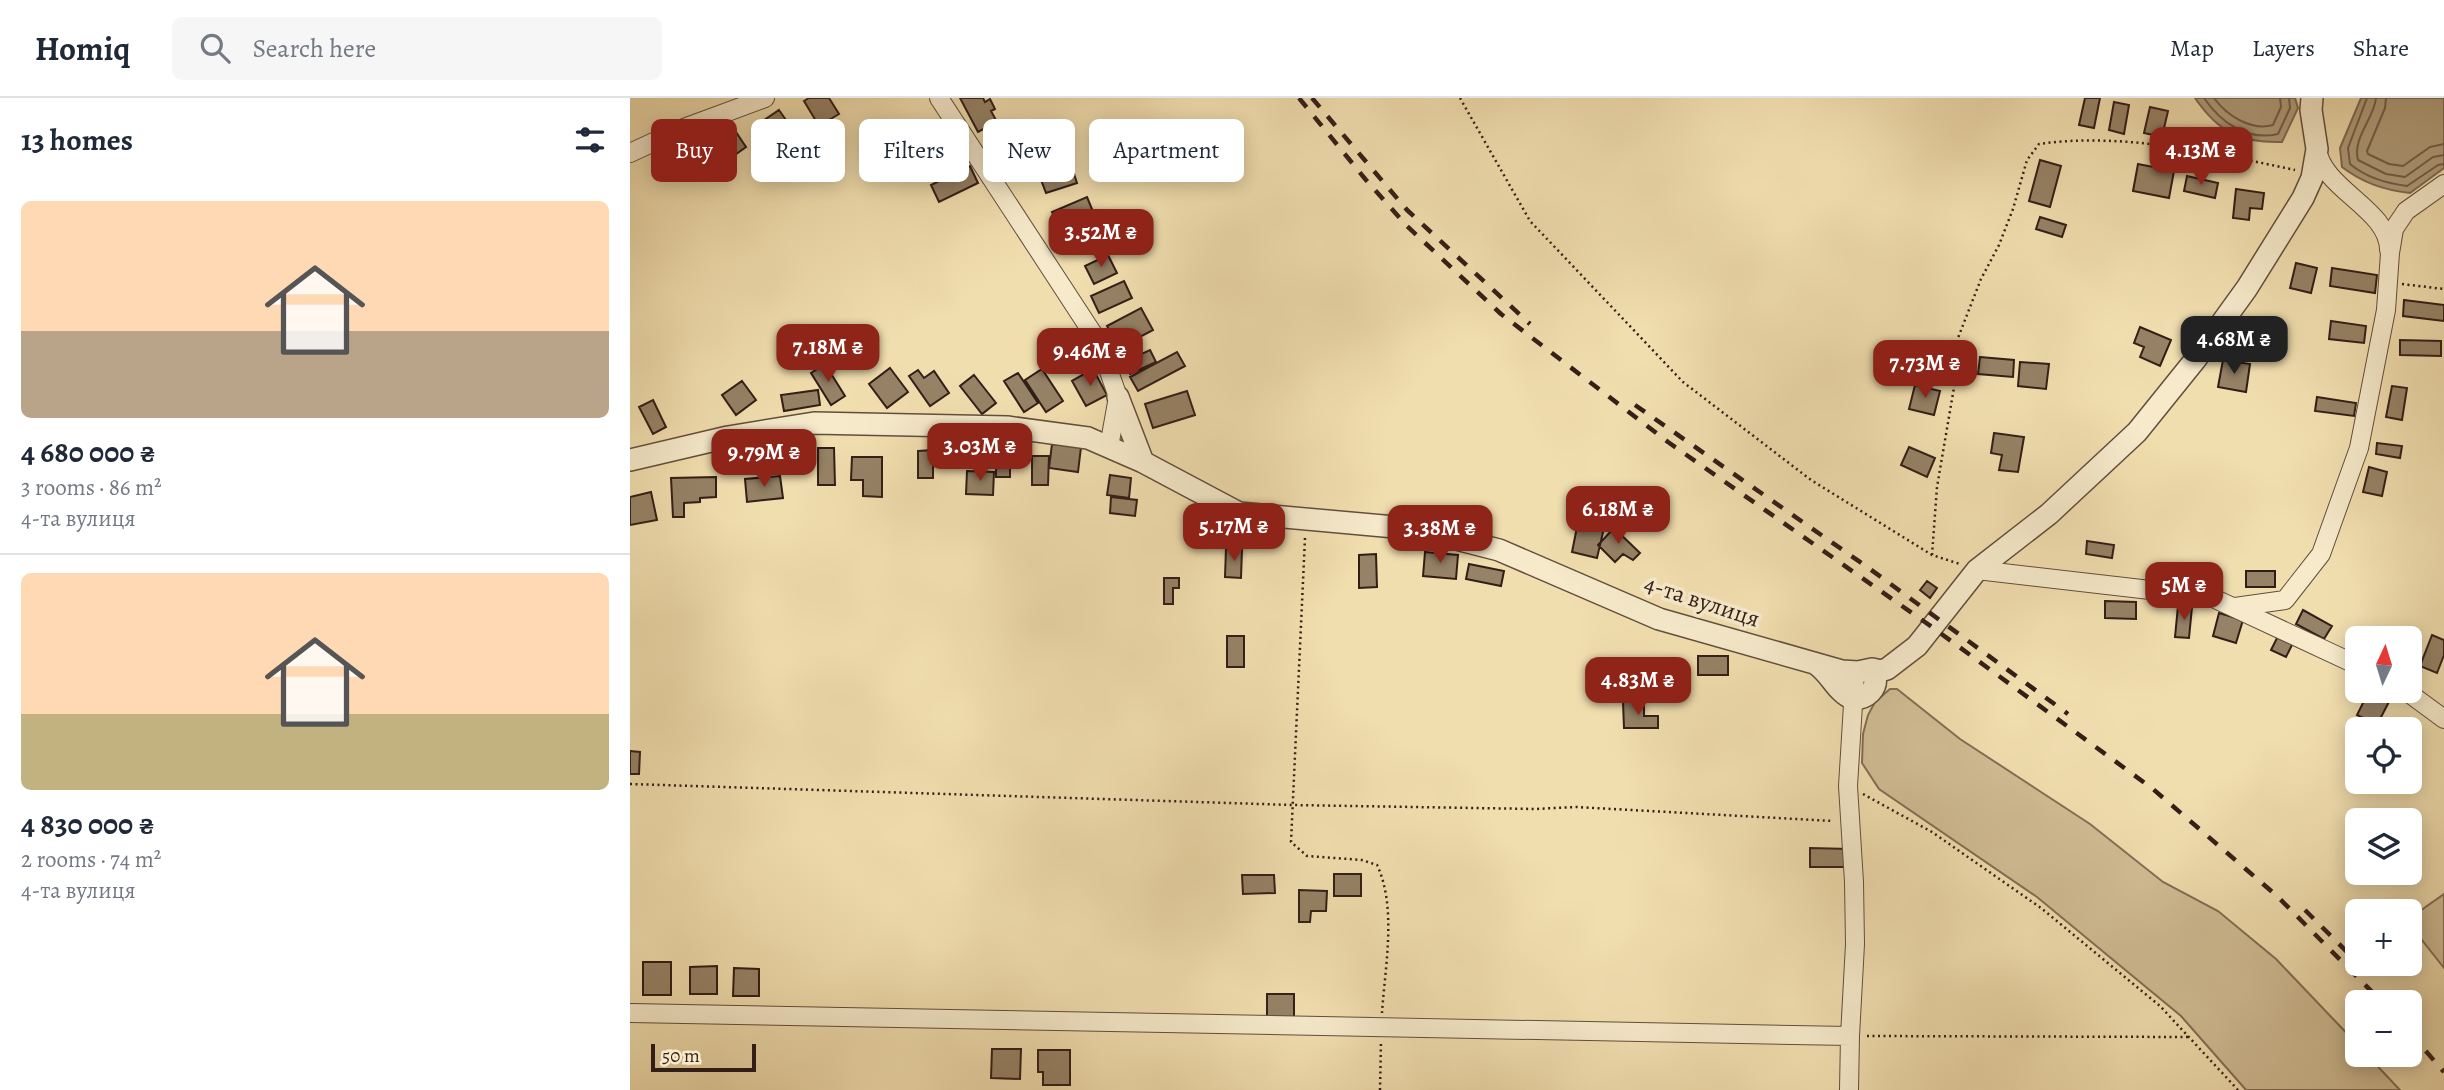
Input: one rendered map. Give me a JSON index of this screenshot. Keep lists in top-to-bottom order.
{
  "streets": {
    "street": ["4-та вулиця"]
  },
  "scale_bar": "50 m",
  "north": "top",
  "page": {
    "header": "Homiq",
    "search": "Search here",
    "nav": ["Map", "Layers", "Share"],
    "heading": "13 homes",
    "chip": [
      "Buy",
      "Rent",
      "Filters",
      "New",
      "Apartment"
    ],
    "price": [
      "4.13M ₴",
      "3.52M ₴",
      "4.68M ₴",
      "7.18M ₴",
      "9.46M ₴",
      "7.73M ₴",
      "3.03M ₴",
      "9.79M ₴",
      "6.18M ₴",
      "5.17M ₴",
      "3.38M ₴",
      "5M ₴",
      "4.83M ₴"
    ],
    "list": [
      {
        "name": "4 680 000 ₴",
        "note": "3 rooms · 86 m² · 4-та вулиця"
      },
      {
        "name": "4 830 000 ₴",
        "note": "2 rooms · 74 m² · 4-та вулиця"
      }
    ],
    "map_buttons": ["+", "−"],
    "scale": "50 m"
  }
}
